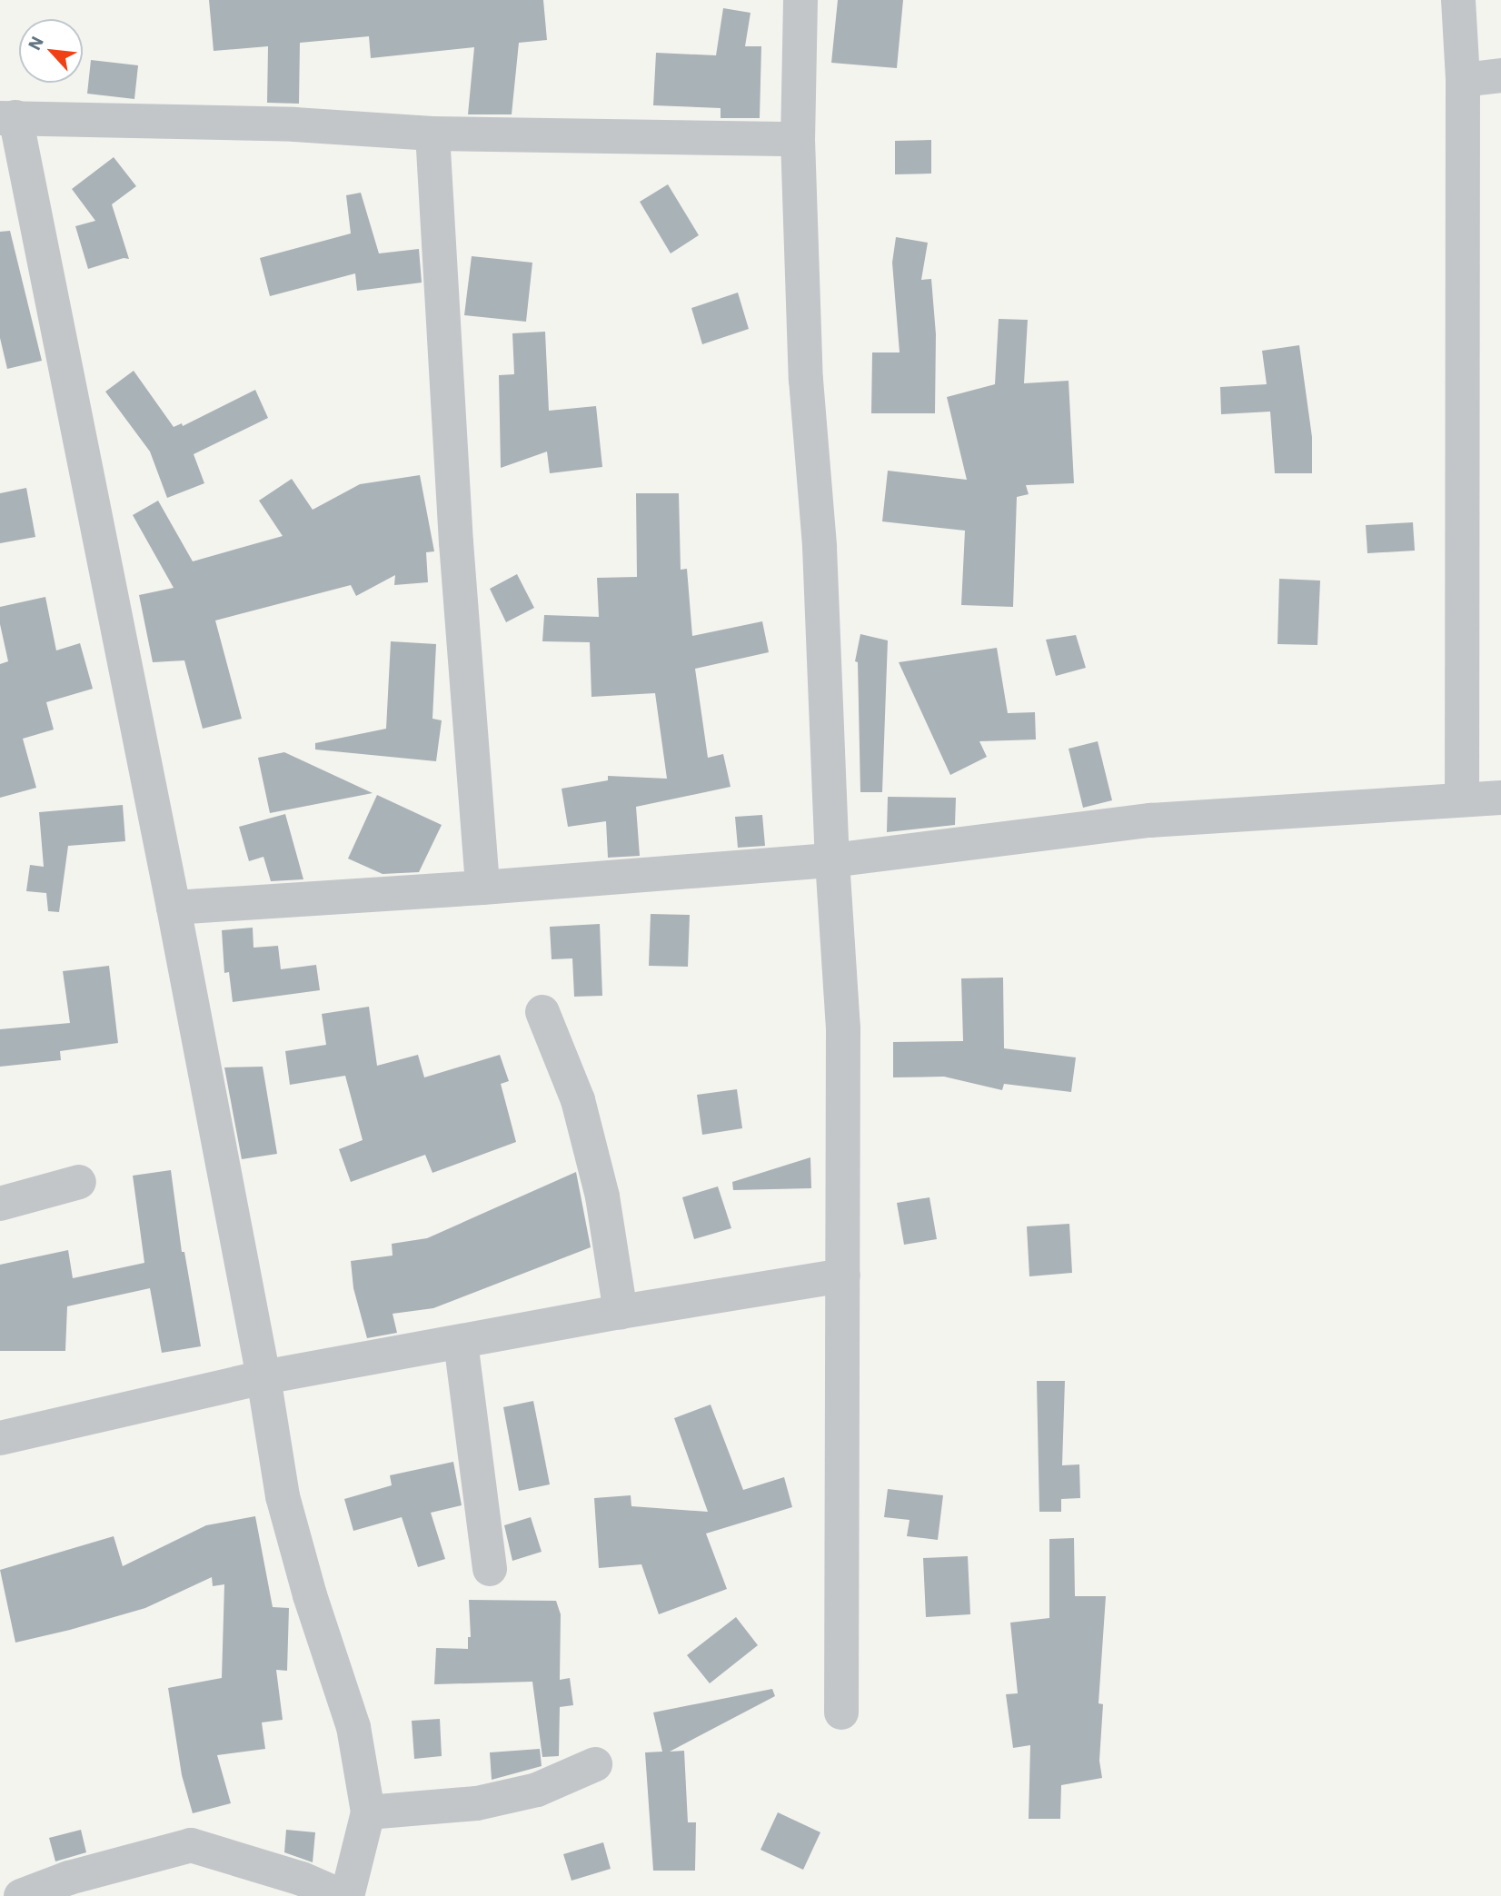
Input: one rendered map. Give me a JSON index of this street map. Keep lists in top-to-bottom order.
{
  "north": "top left"
}
